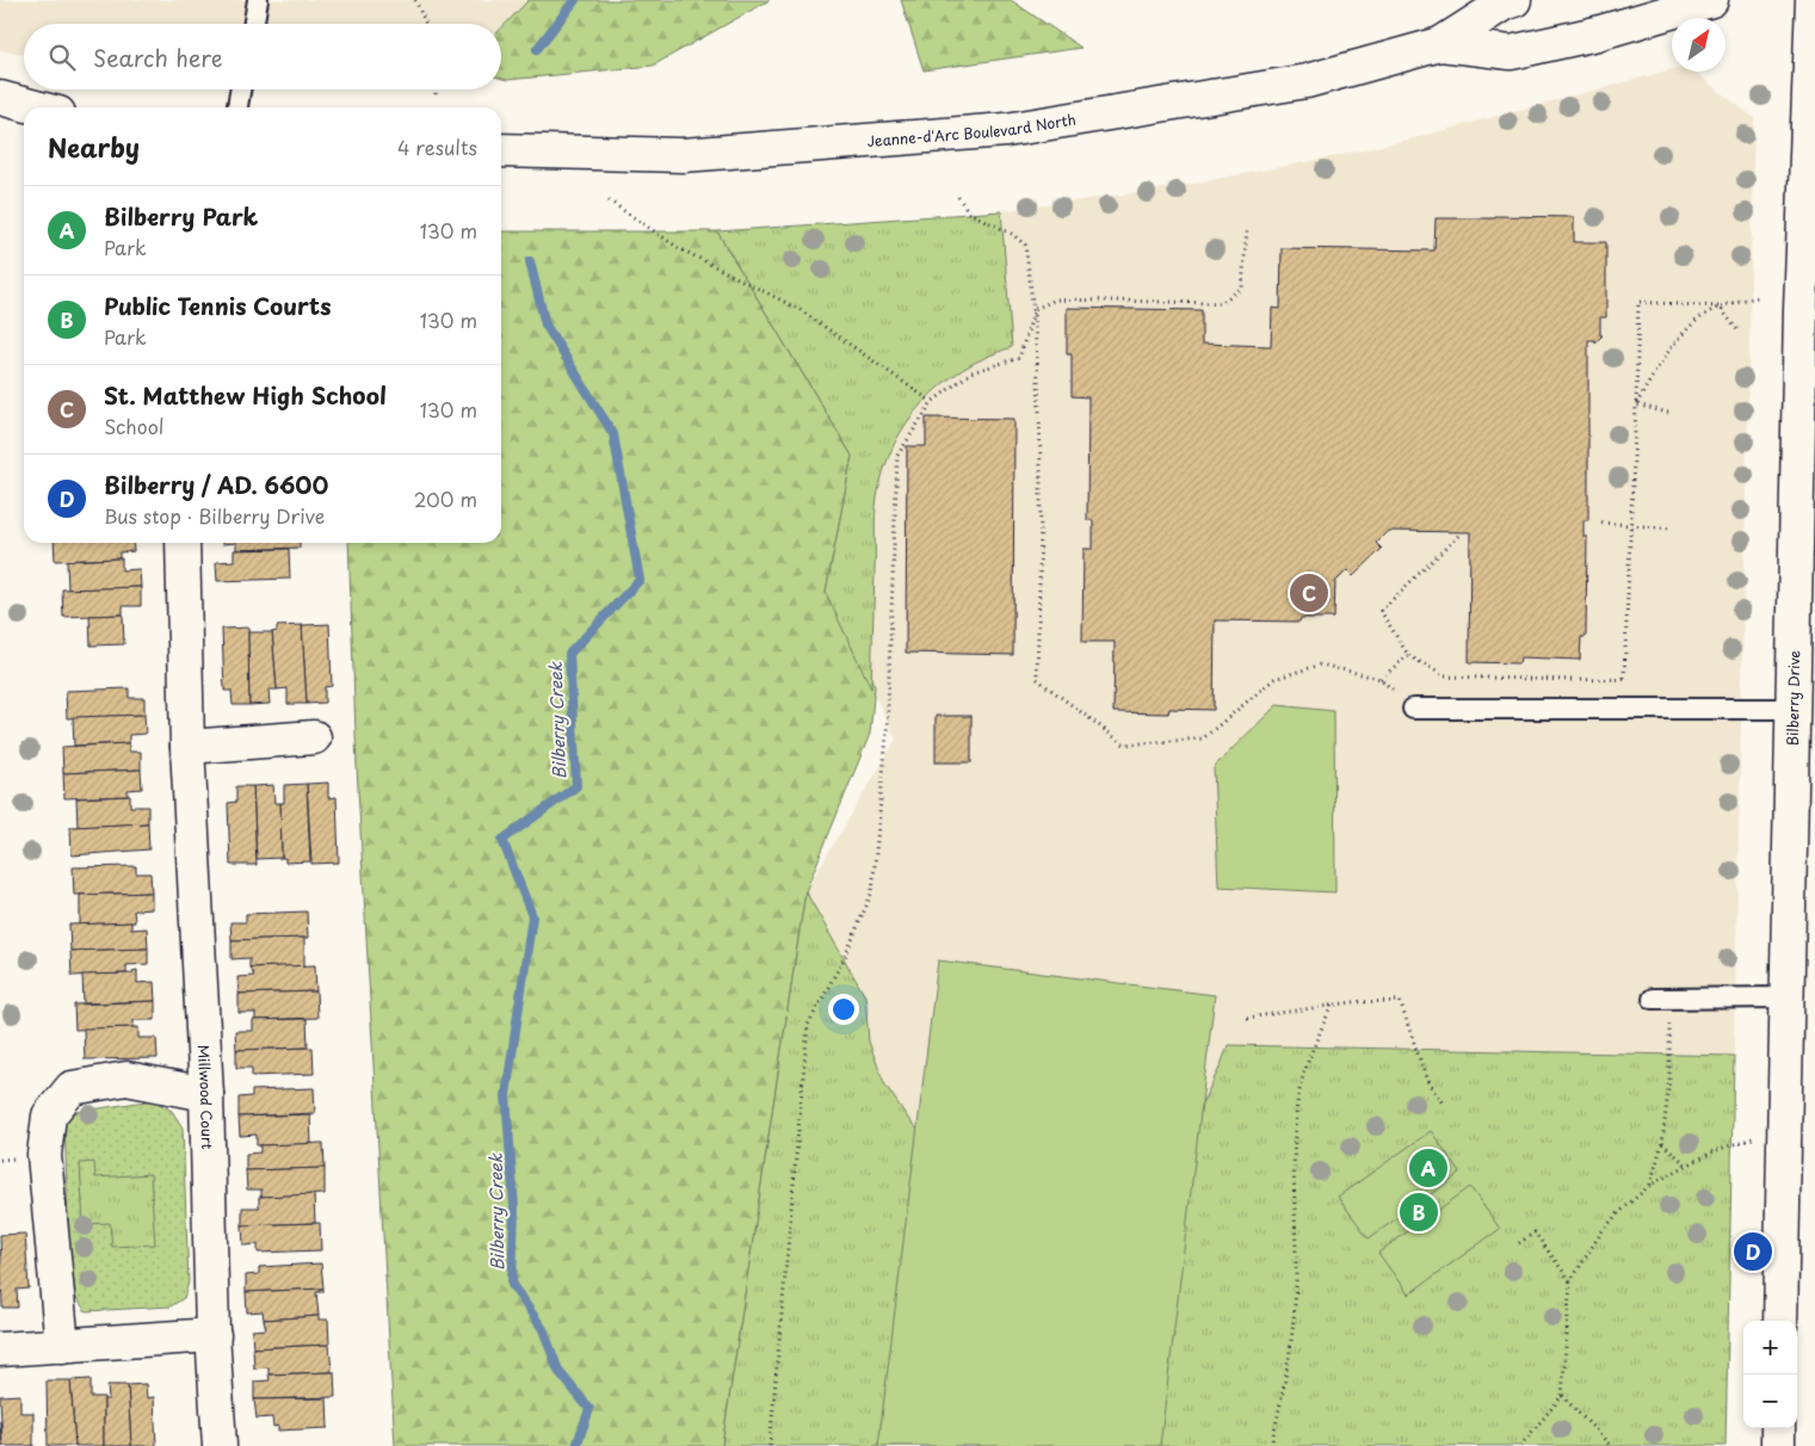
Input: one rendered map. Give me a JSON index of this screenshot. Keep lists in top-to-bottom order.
{
  "streets": {
    "street": ["Jeanne-d'Arc Boulevard North", "Bilberry Drive", "Millwood Court"]
  },
  "water": ["Bilberry Creek"],
  "north": "top right",
  "page": {
    "search": "Search here",
    "heading": ["Nearby", "4 results"],
    "list": [
      {
        "mark": "A",
        "name": "Bilberry Park",
        "note": "Park",
        "value": "130 m"
      },
      {
        "mark": "B",
        "name": "Public Tennis Courts",
        "note": "Park",
        "value": "130 m"
      },
      {
        "mark": "C",
        "name": "St. Matthew High School",
        "note": "School",
        "value": "130 m"
      },
      {
        "mark": "D",
        "name": "Bilberry / AD. 6600",
        "note": "Bus stop · Bilberry Drive",
        "value": "200 m"
      }
    ],
    "pins": [
      "C",
      "A",
      "B",
      "D"
    ],
    "map_buttons": ["+", "−"]
  }
}
